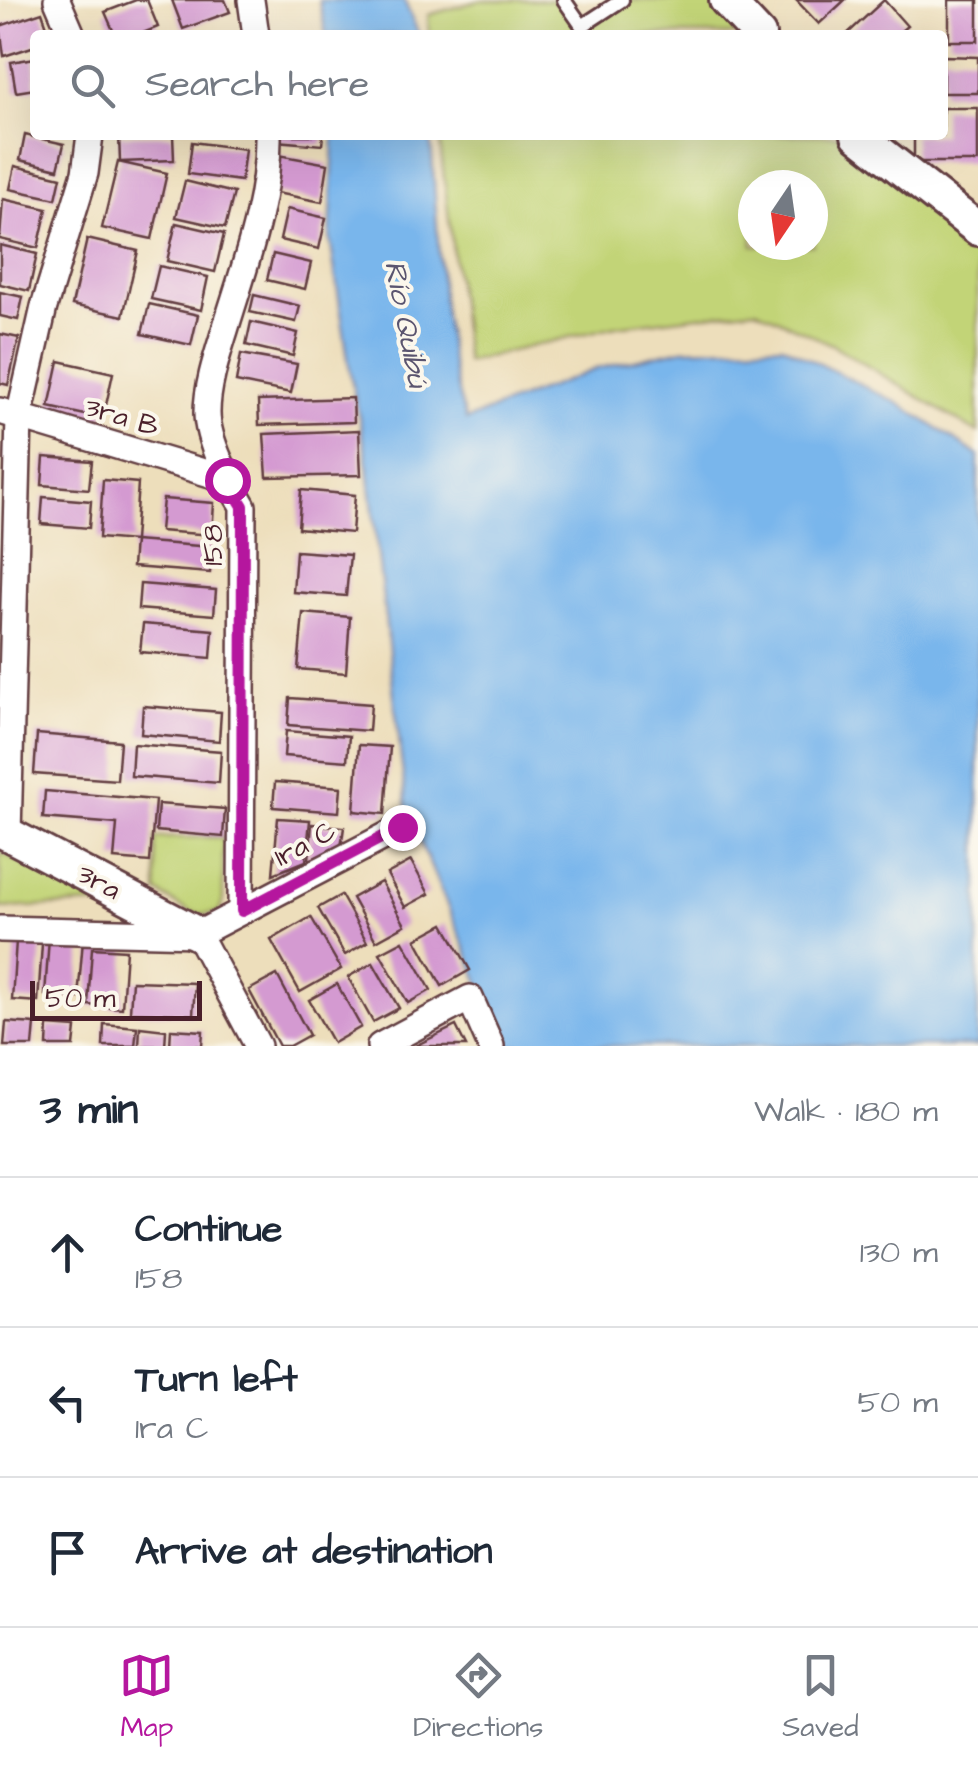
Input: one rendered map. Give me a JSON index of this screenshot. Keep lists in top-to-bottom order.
{
  "streets": {
    "street": [
      "3ra B",
      "158",
      "1ra C",
      "3ra"
    ]
  },
  "crossings": [
    ["3ra B", "158"],
    ["158", "1ra C"],
    ["1ra C", "3ra"]
  ],
  "water": ["Río Quibú"],
  "scale_bar": "50 m",
  "north": "bottom",
  "page": {
    "search": "Search here",
    "scale": "50 m",
    "heading": ["3 min", "Walk · 180 m"],
    "list": [
      ["Continue", "158", "130 m"],
      ["Turn left", "1ra C", "50 m"],
      "Arrive at destination"
    ],
    "nav": ["Map", "Directions", "Saved"]
  }
}
